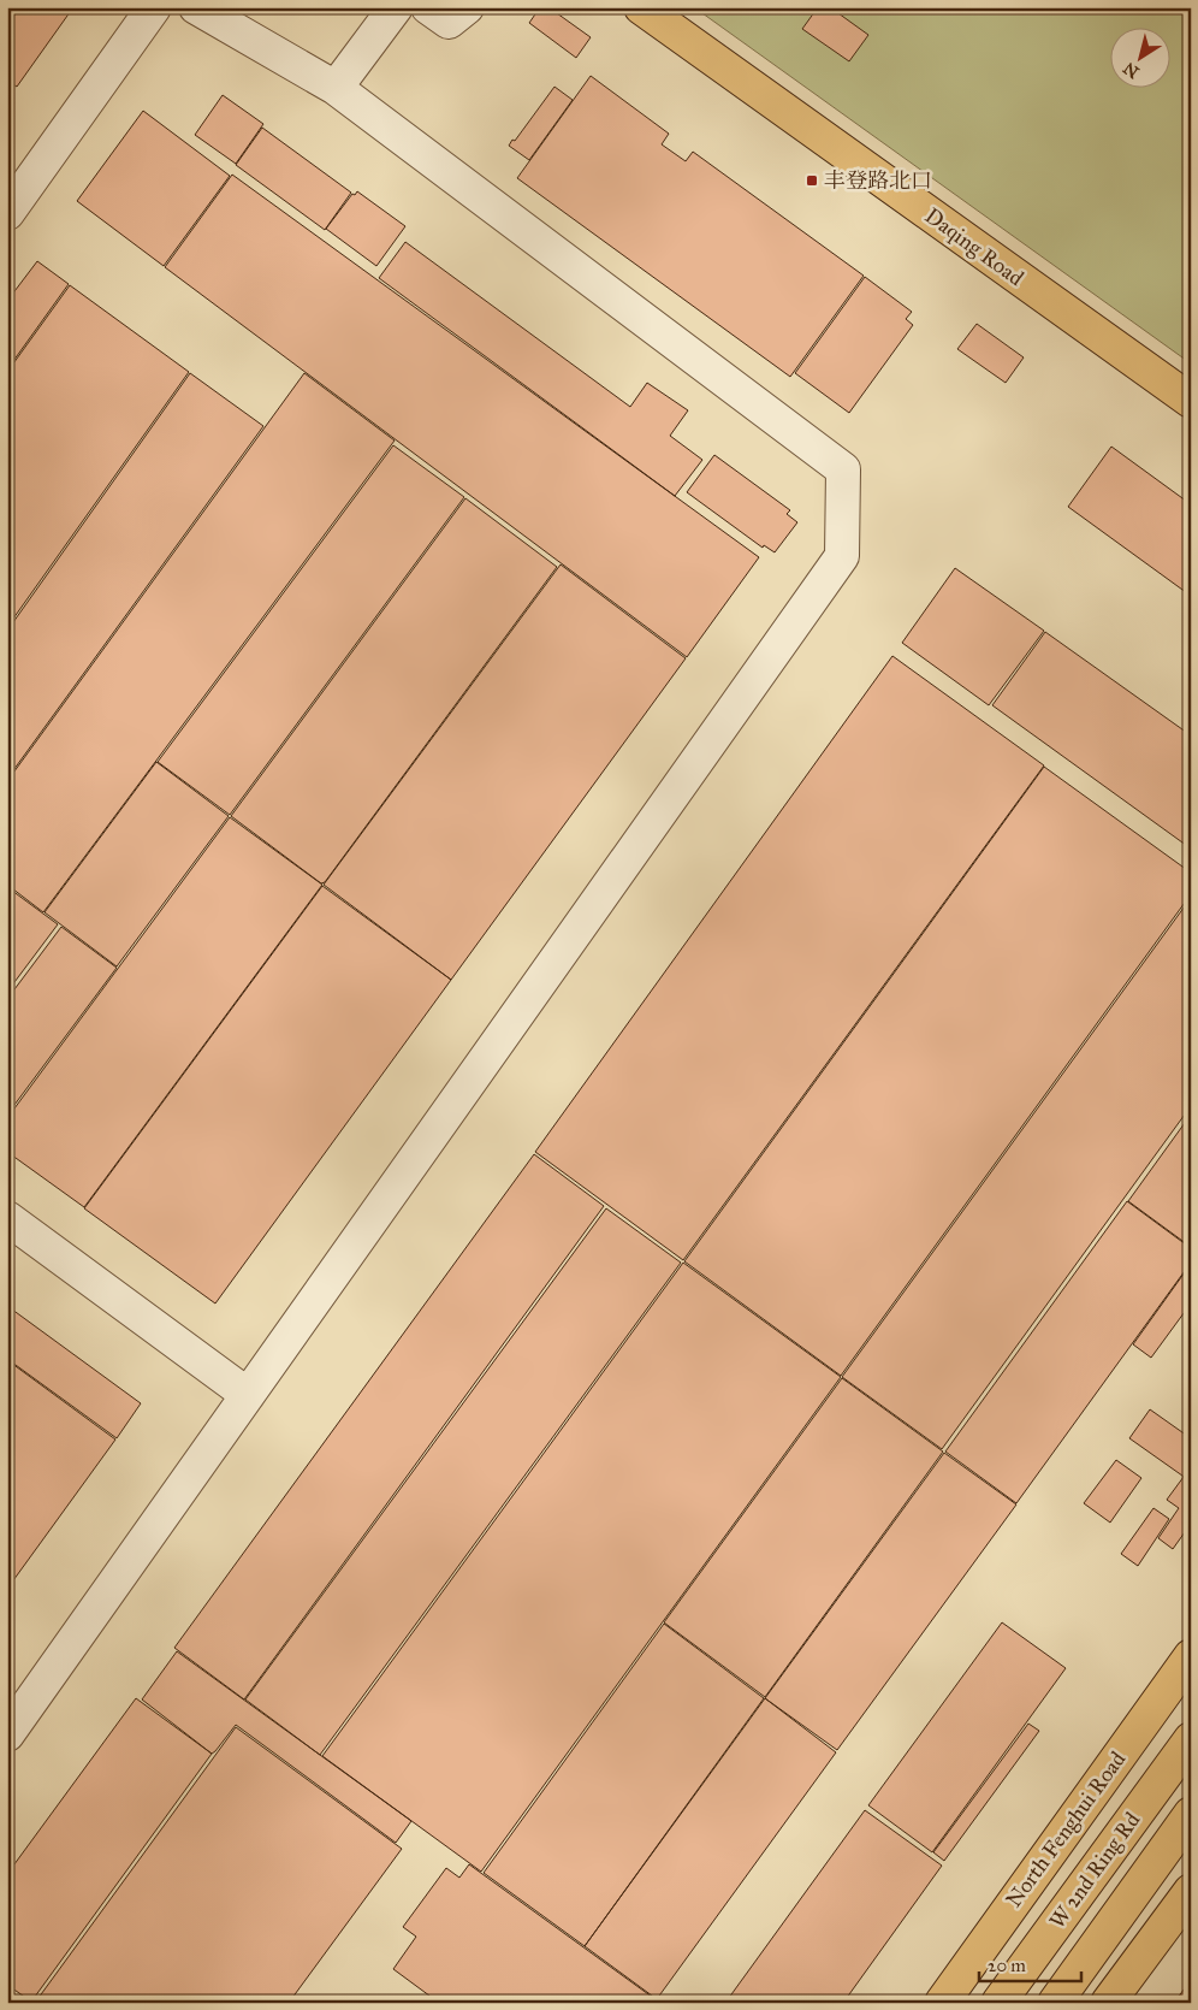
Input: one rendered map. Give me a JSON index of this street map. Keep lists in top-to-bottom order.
{
  "streets": {
    "main road": ["Daqing Road", "North Fenghui Road", "W 2nd Ring Rd"]
  },
  "places": {
    "transit": ["丰登路北口"]
  },
  "scale_bar": "20 m",
  "north": "bottom left"
}
